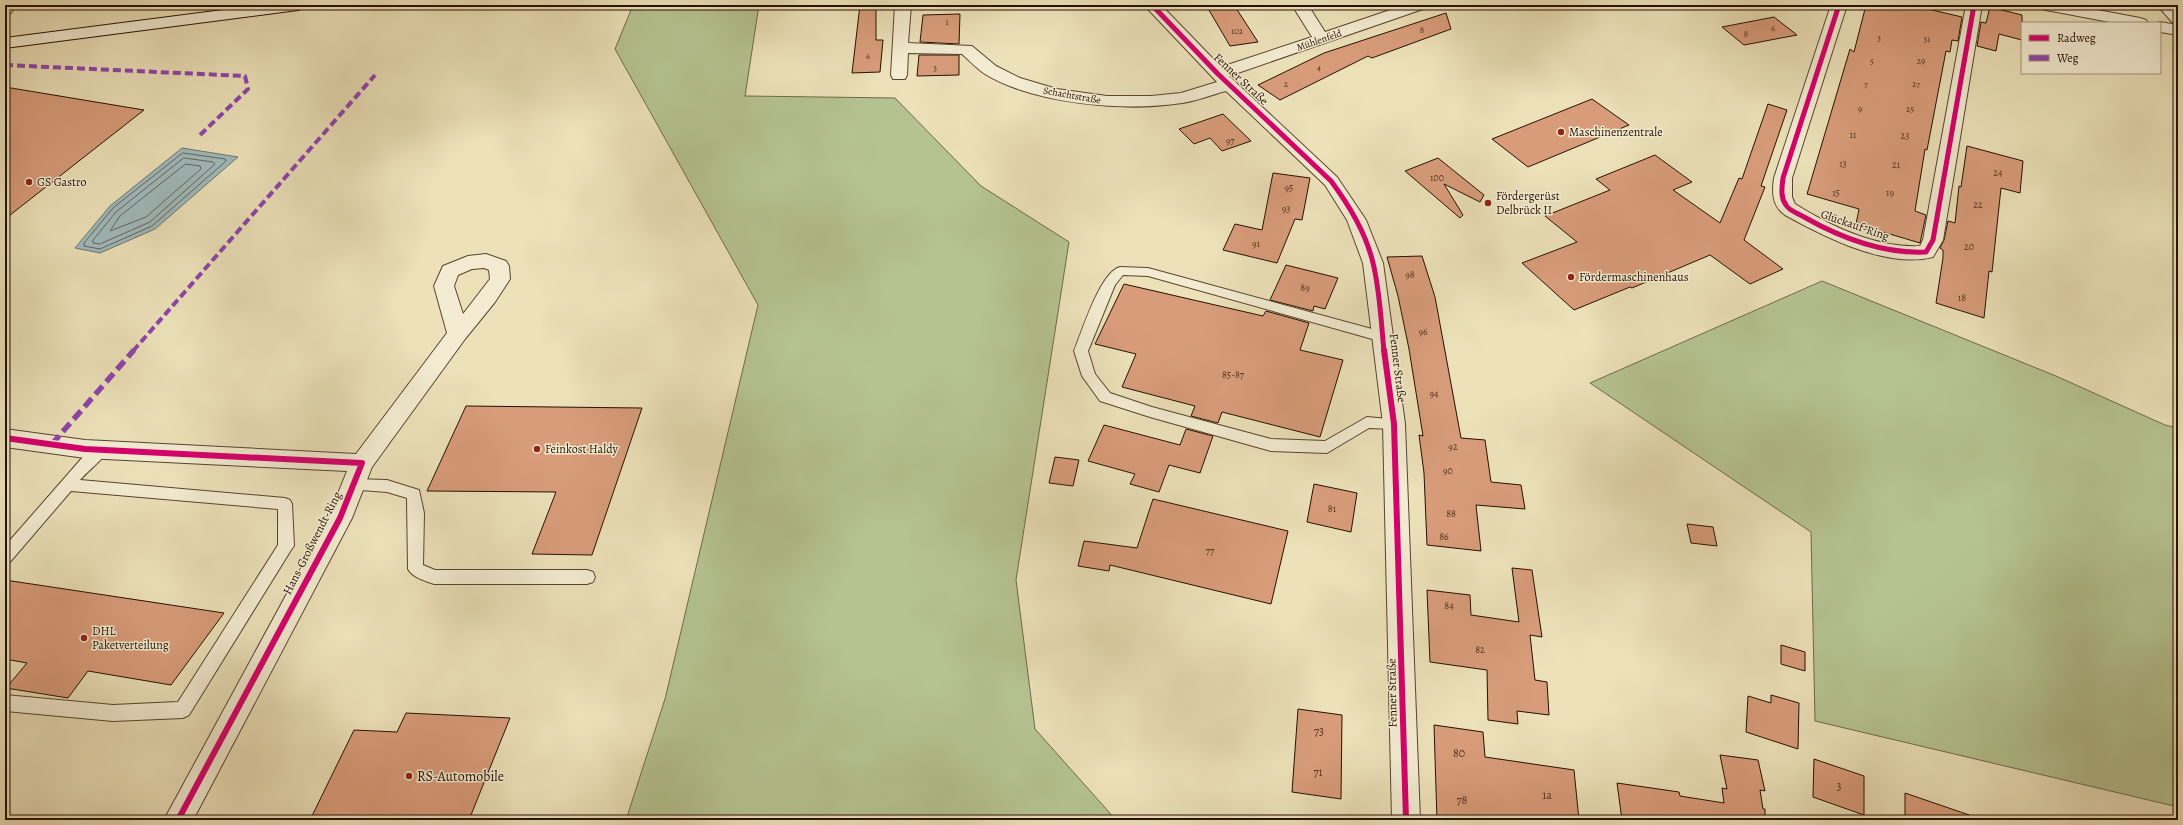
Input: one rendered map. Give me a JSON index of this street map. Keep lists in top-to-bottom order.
{
  "streets": {
    "street": [
      "Mühlenfeld",
      "Fenner Straße",
      "Schachtstraße",
      "Glückauf-Ring",
      "Hans-Großwendt-Ring"
    ]
  },
  "crossings": [
    ["Mühlenfeld", "Fenner Straße"],
    ["Mühlenfeld", "Schachtstraße"],
    ["Fenner Straße", "Schachtstraße"]
  ],
  "places": [
    "Maschinenzentrale",
    "GS Gastro",
    "Fördergerüst Delbrück II",
    "Fördermaschinenhaus",
    "Feinkost Haldy",
    "DHL Paketverteilung",
    "RS-Automobile"
  ],
  "house_numbers": [
    "1",
    "6",
    "8",
    "102",
    "8",
    "3",
    "31",
    "6",
    "5",
    "29",
    "4",
    "3",
    "2",
    "7",
    "27",
    "9",
    "25",
    "11",
    "23",
    "97",
    "13",
    "21",
    "24",
    "100",
    "95",
    "15",
    "19",
    "22",
    "93",
    "91",
    "20",
    "98",
    "89",
    "18",
    "96",
    "85-87",
    "94",
    "92",
    "90",
    "81",
    "88",
    "86",
    "77",
    "84",
    "82",
    "73",
    "80",
    "71",
    "3",
    "1a",
    "78"
  ],
  "legend": ["Radweg", "Weg"]
}
